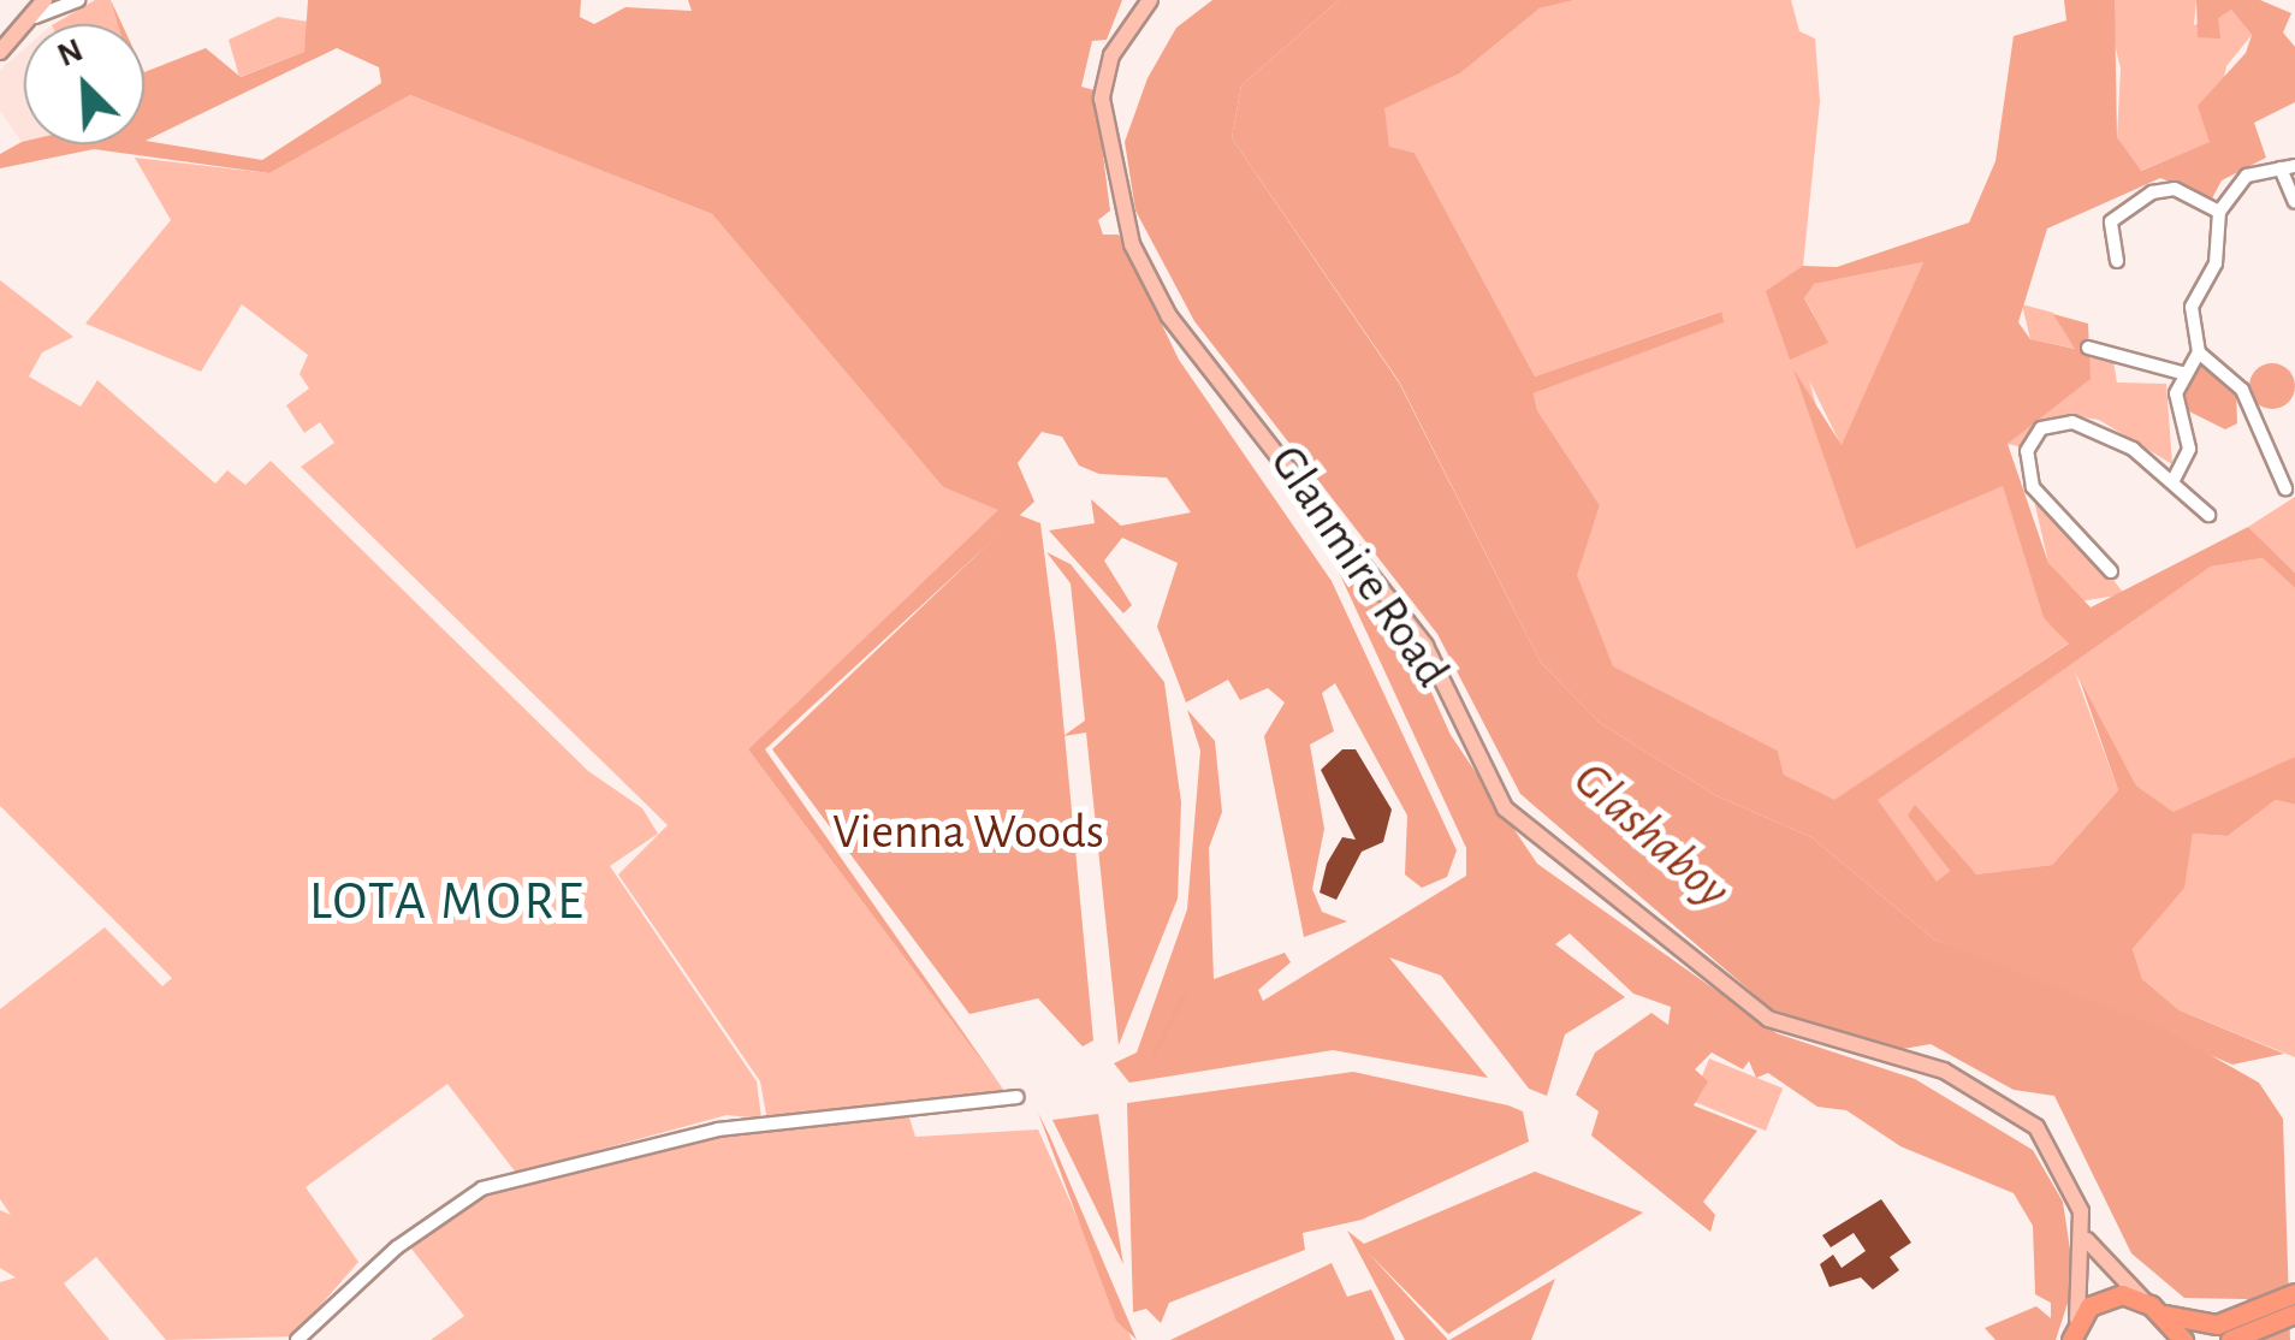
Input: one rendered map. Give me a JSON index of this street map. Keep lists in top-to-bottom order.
{
  "streets": {
    "main road": ["Glanmire Road"]
  },
  "districts": ["LOTA MORE"],
  "water": ["Glashaboy"],
  "parks": ["Vienna Woods"],
  "north": "top left"
}
